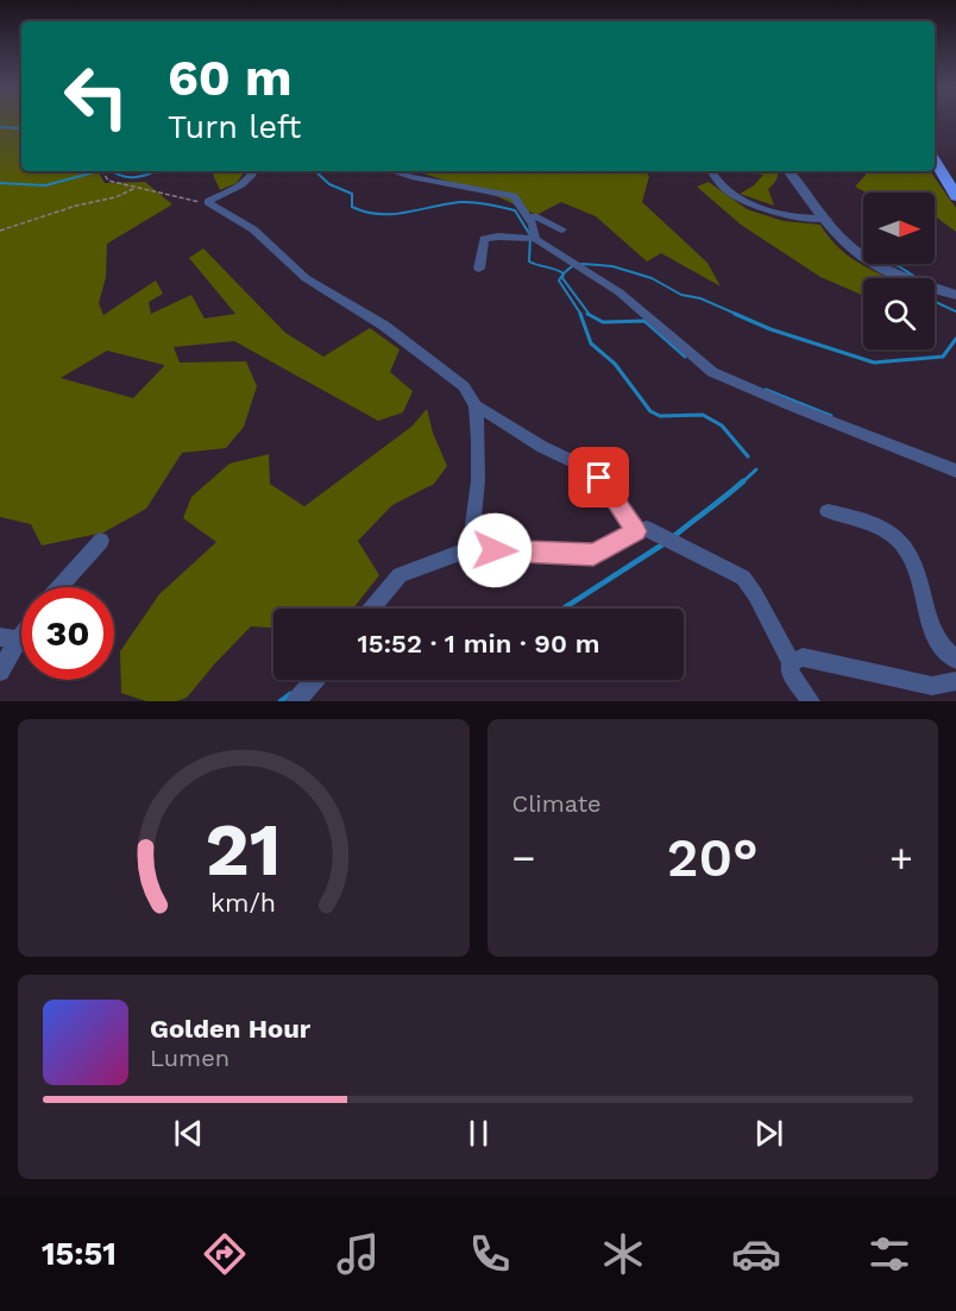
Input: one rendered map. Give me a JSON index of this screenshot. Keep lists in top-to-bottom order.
{
  "north": "right",
  "page": {
    "turn": ["60 m", "Turn left"],
    "limit": "30",
    "trip": "15:52 · 1 min · 90 m",
    "tile": "Climate",
    "heat": ["−", "20°", "+"],
    "song": ["Golden Hour", "Lumen"],
    "tabs": "15:51",
    "gauge": ["21", "km/h"]
  }
}
